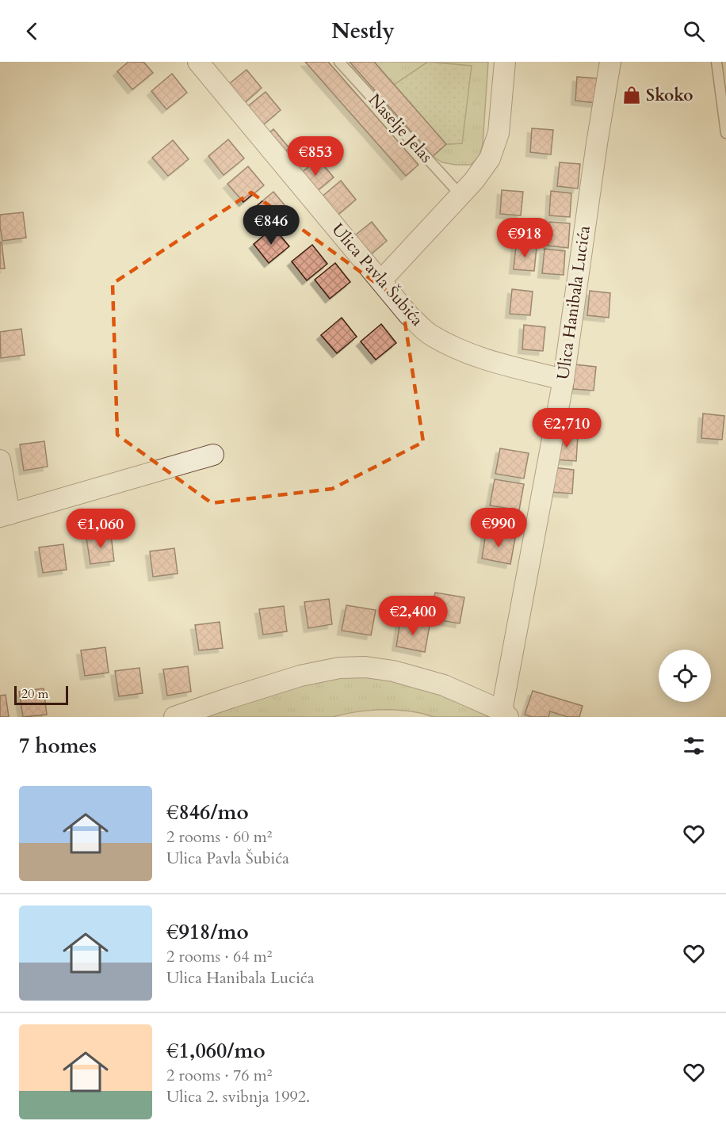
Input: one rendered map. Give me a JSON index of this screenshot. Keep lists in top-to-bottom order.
{
  "streets": {
    "street": ["Ulica Pavla Šubića", "Ulica Hanibala Lucića"],
    "lane": ["Naselje Jelas"]
  },
  "crossings": [
    ["Ulica Pavla Šubića", "Ulica Hanibala Lucića"]
  ],
  "places": {
    "shop": ["Skoko"]
  },
  "scale_bar": "20 m",
  "page": {
    "header": "Nestly",
    "price": [
      "€853",
      "€846",
      "€918",
      "€2,710",
      "€990",
      "€1,060",
      "€2,400"
    ],
    "scale": "20 m",
    "heading": "7 homes",
    "list": [
      {
        "name": "€846/mo",
        "note": "2 rooms · 60 m² · Ulica Pavla Šubića"
      },
      {
        "name": "€918/mo",
        "note": "2 rooms · 64 m² · Ulica Hanibala Lucića"
      },
      {
        "name": "€1,060/mo",
        "note": "2 rooms · 76 m² · Ulica 2. svibnja 1992."
      }
    ]
  }
}
